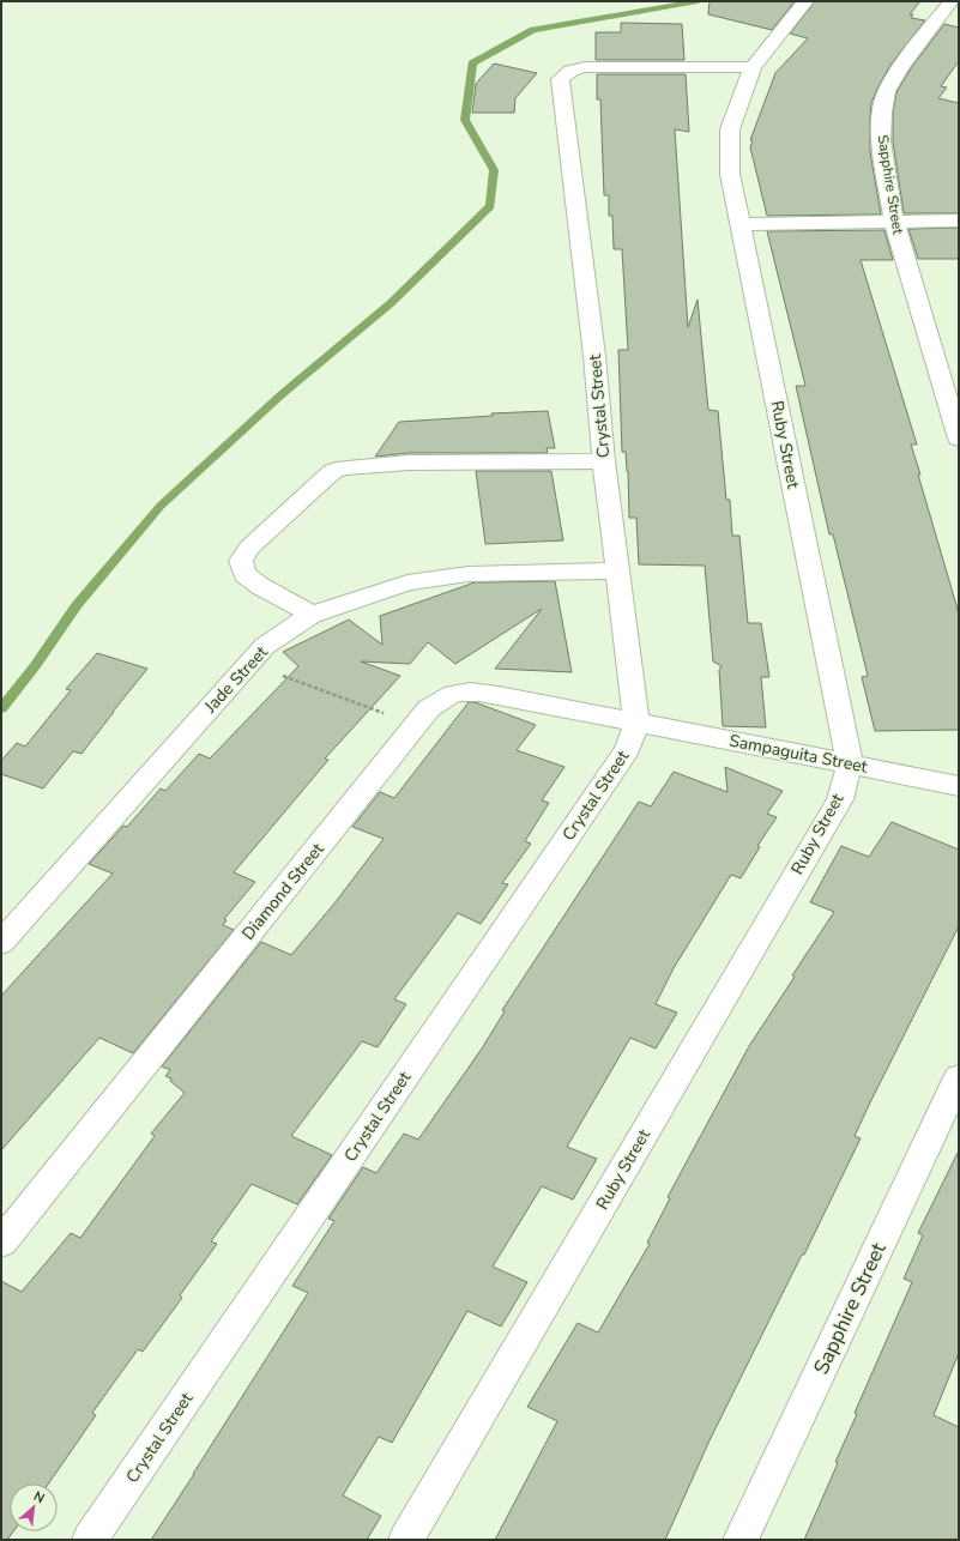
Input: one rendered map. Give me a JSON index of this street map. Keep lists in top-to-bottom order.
{
  "streets": {
    "street": [
      "Sapphire Street",
      "Crystal Street",
      "Ruby Street",
      "Jade Street",
      "Sampaguita Street",
      "Diamond Street"
    ]
  },
  "crossings": [
    ["Crystal Street", "Ruby Street"],
    ["Crystal Street", "Jade Street"],
    ["Crystal Street", "Sampaguita Street"],
    ["Crystal Street", "Diamond Street"],
    ["Ruby Street", "Sampaguita Street"],
    ["Sampaguita Street", "Diamond Street"]
  ],
  "north": "top right"
}
